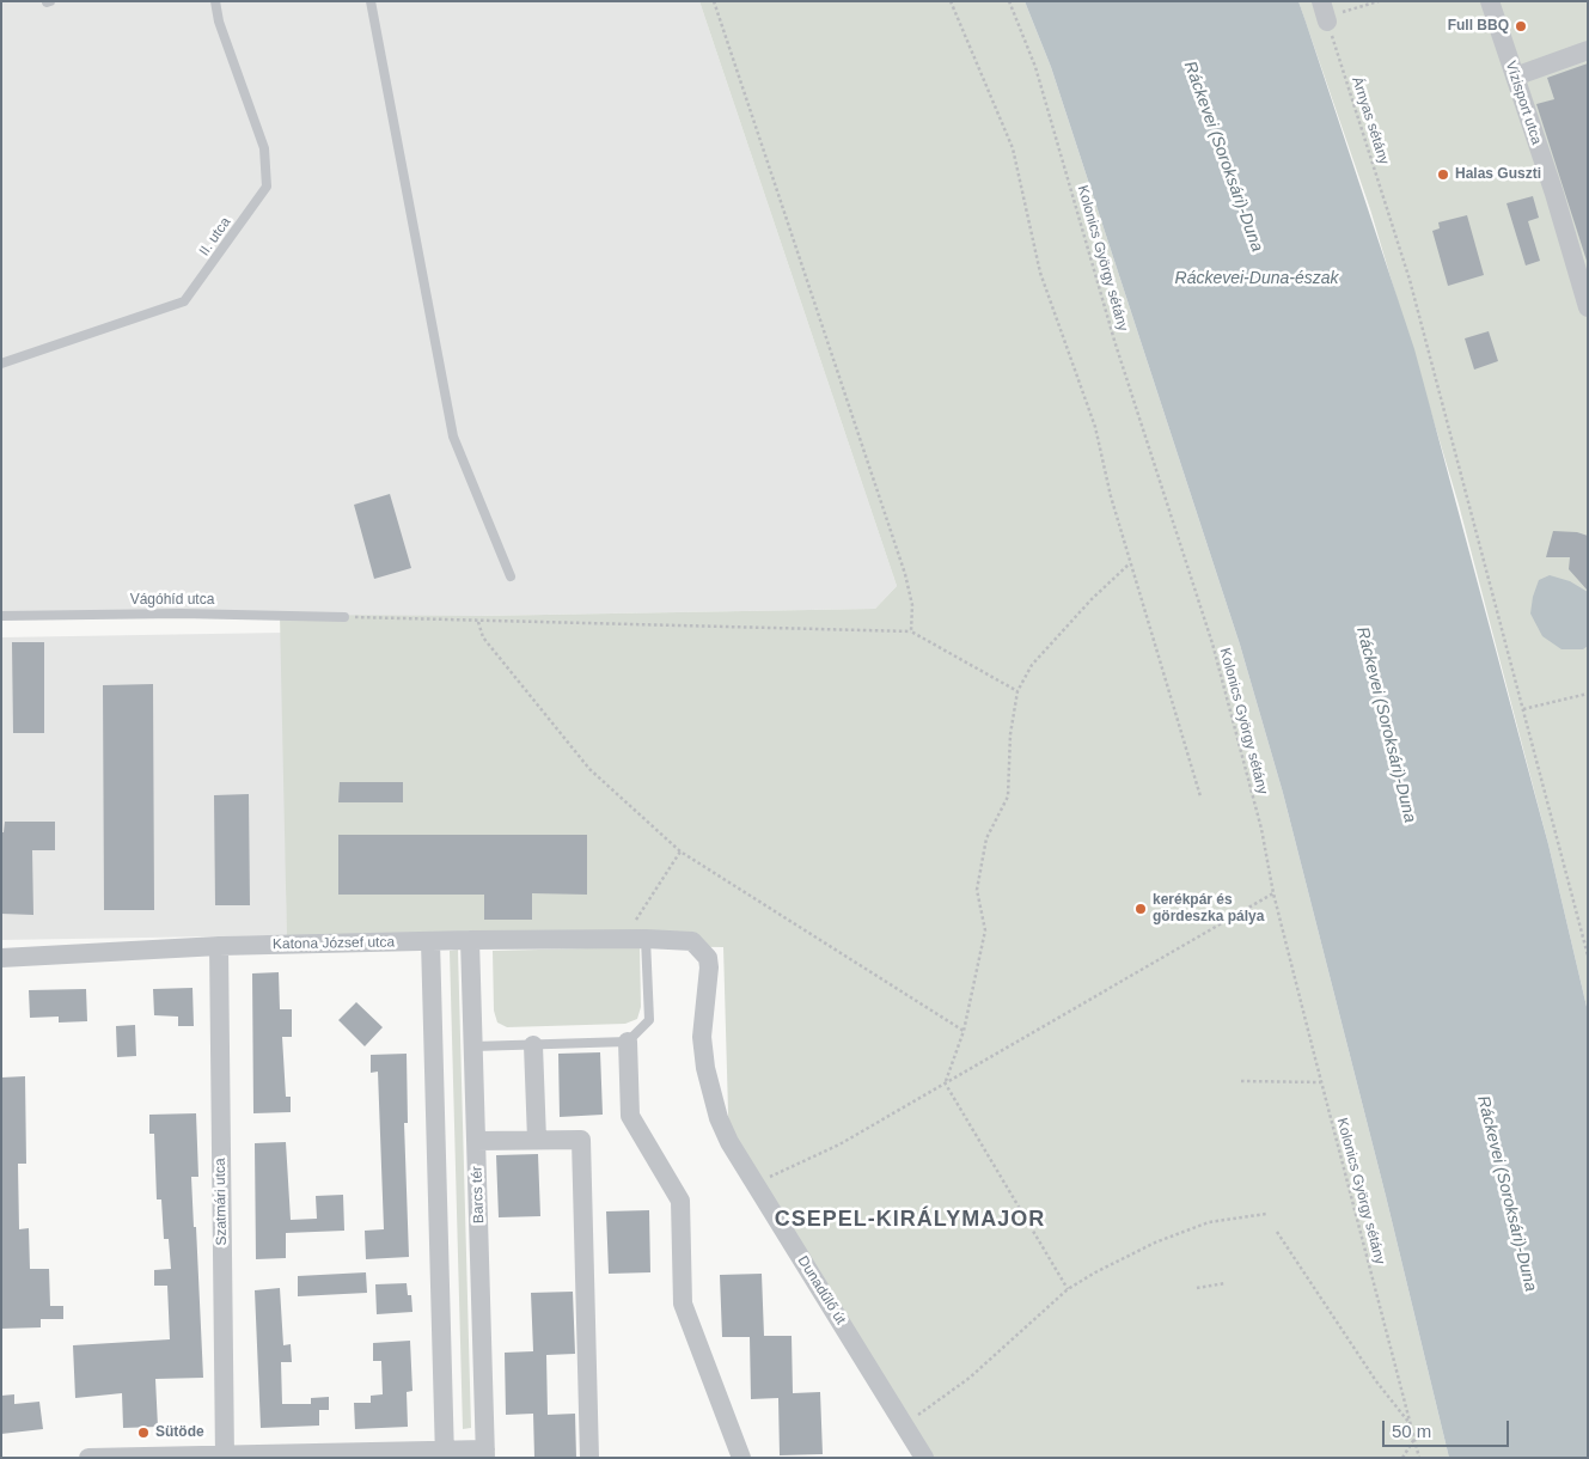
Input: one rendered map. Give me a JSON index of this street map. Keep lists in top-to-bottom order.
{
  "streets": {
    "street": [
      "Vízisport utca",
      "Katona József utca",
      "Barcs tér",
      "Szatmári utca",
      "Dunadűlő út"
    ],
    "lane": ["II. utca", "Vágóhíd utca"],
    "path": ["Árnyas sétány", "Kolonics György sétány"]
  },
  "crossings": [
    ["Katona József utca", "Barcs tér"],
    ["Katona József utca", "Szatmári utca"],
    ["Katona József utca", "Dunadűlő út"]
  ],
  "districts": ["CSEPEL-KIRÁLYMAJOR"],
  "water": ["Ráckevei (Soroksári)-Duna", "Ráckevei-Duna-észak"],
  "places": [
    "Full BBQ",
    "Halas Guszti",
    "kerékpár és gördeszka pálya",
    "Sütöde"
  ],
  "scale_bar": "50 m"
}
